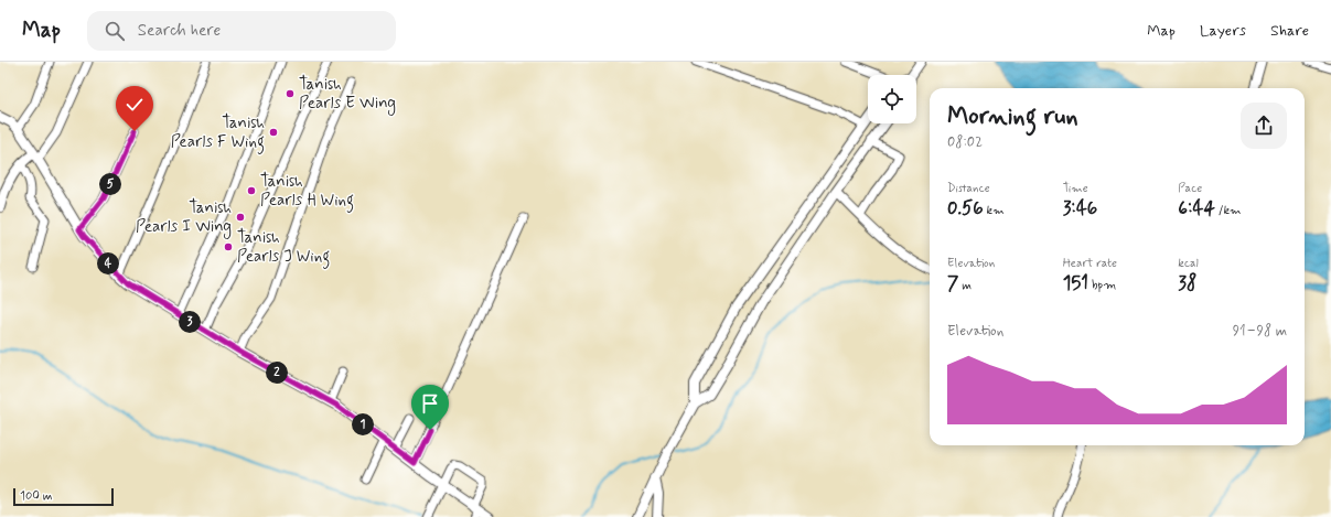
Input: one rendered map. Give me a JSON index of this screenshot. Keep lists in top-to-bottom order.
{
  "places": [
    "Tanish Pearls E Wing",
    "Tanish Pearls F Wing",
    "Tanish Pearls H Wing",
    "Tanish Pearls I Wing",
    "Tanish Pearls J Wing"
  ],
  "scale_bar": "100 m",
  "page": {
    "header": "Map",
    "search": "Search here",
    "nav": ["Map", "Layers", "Share"],
    "heading": ["Morning run", "08:02"],
    "stats": [
      ["Distance", "0.56 km"],
      ["Time", "3:46"],
      ["Pace", "6:44 /km"],
      ["Elevation", "7 m"],
      ["Heart rate", "151 bpm"],
      ["kcal", "38"]
    ],
    "pins": [
      "5",
      "4",
      "3",
      "2",
      "1"
    ],
    "chart": ["Elevation", "91–98 m"],
    "scale": "100 m"
  }
}
